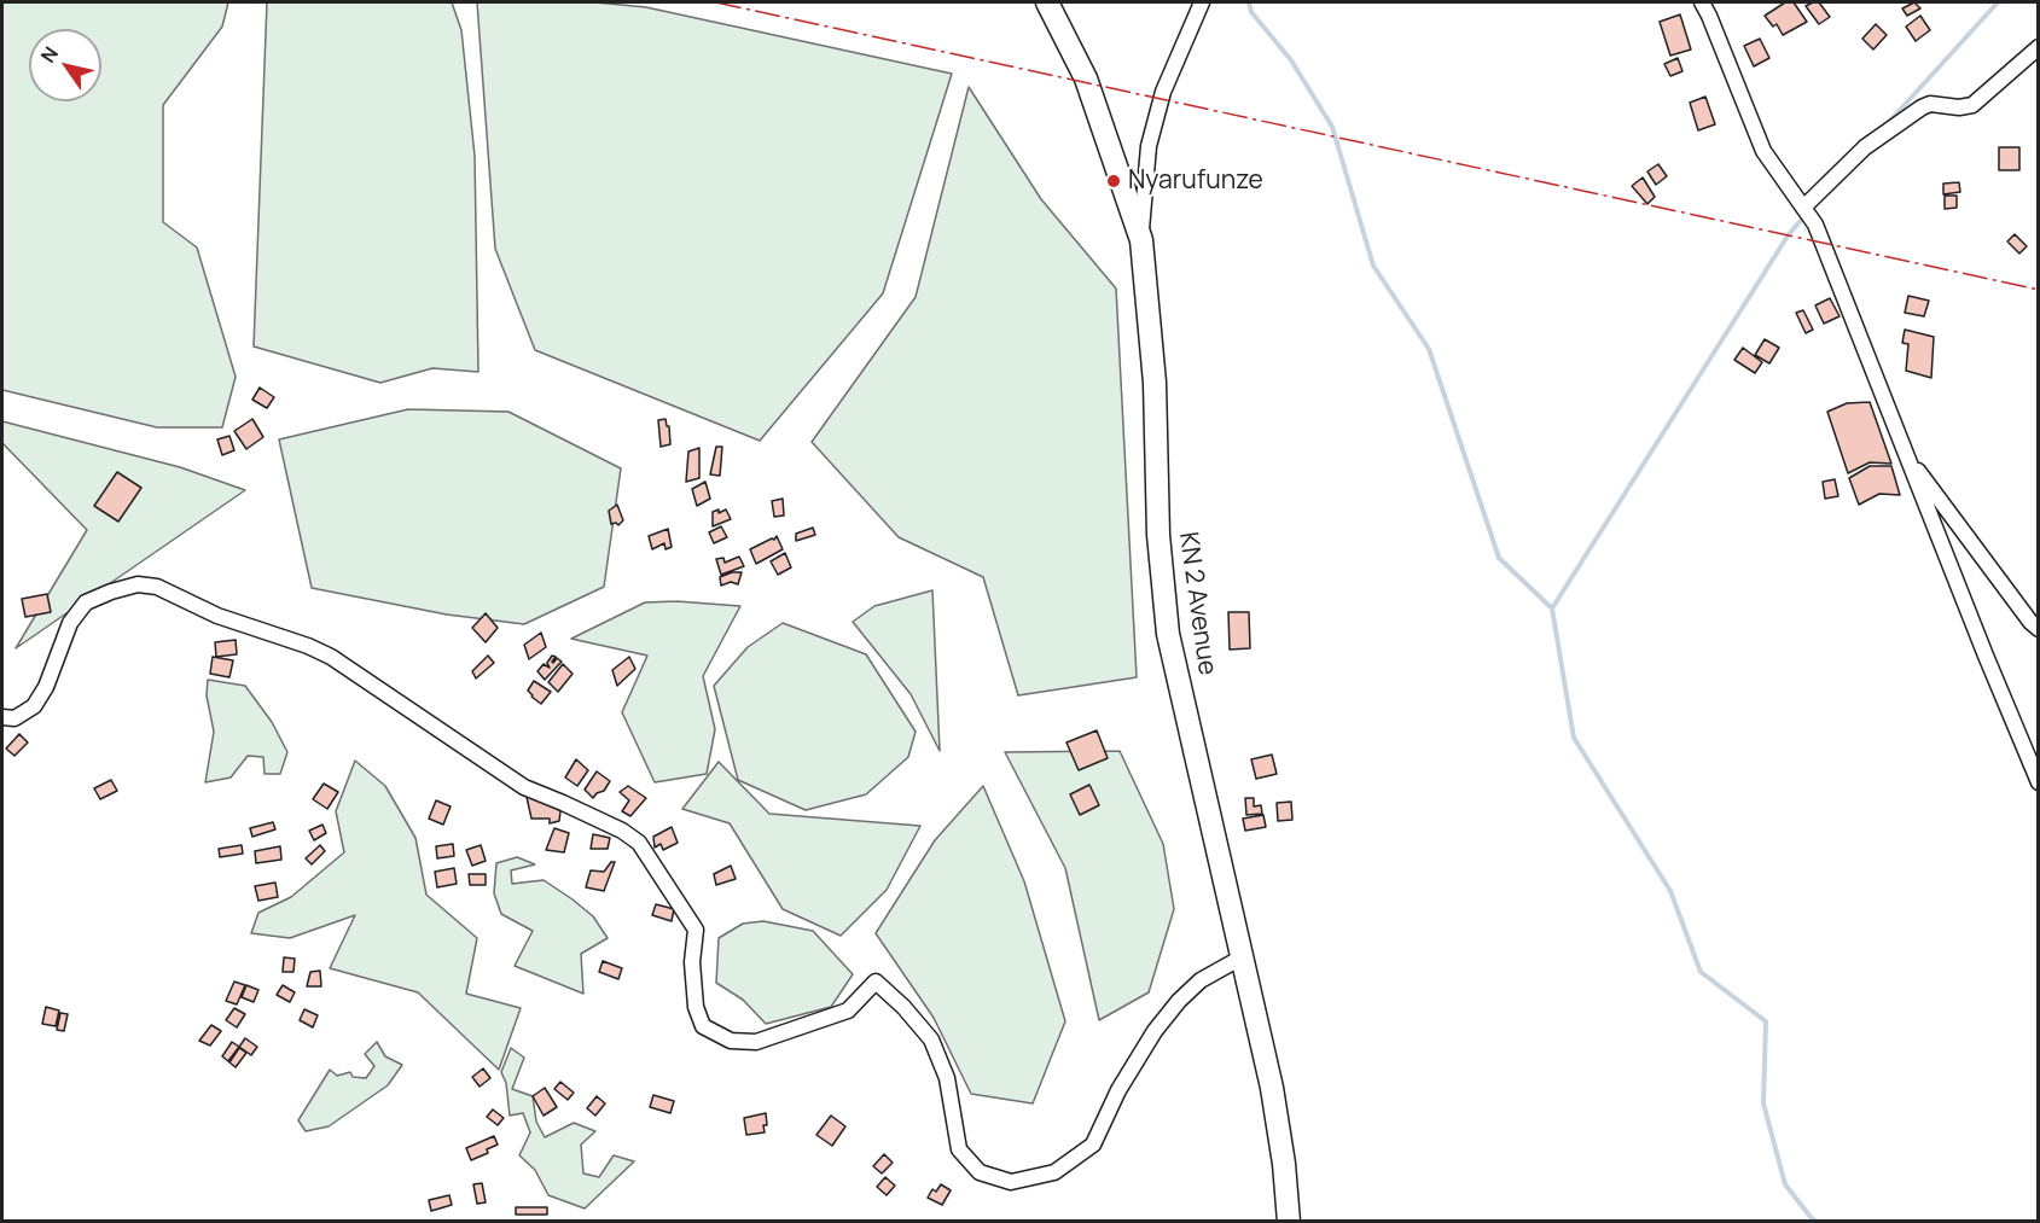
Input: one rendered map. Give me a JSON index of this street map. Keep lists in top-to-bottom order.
{
  "streets": {
    "main road": ["KN 2 Avenue"]
  },
  "places": ["Nyarufunze"],
  "north": "top left"
}
